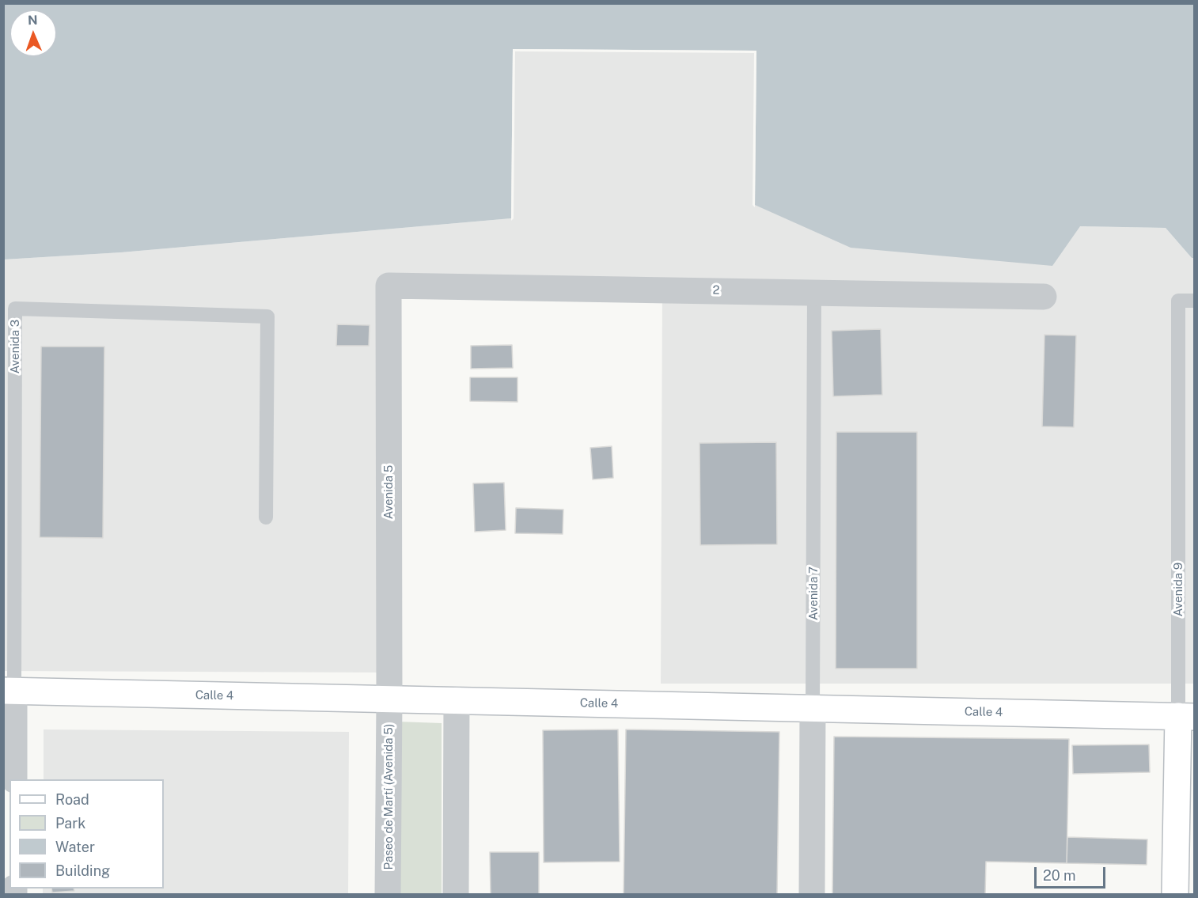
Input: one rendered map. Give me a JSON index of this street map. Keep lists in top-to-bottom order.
{
  "streets": {
    "street": [
      "2",
      "Avenida 3",
      "Avenida 5",
      "Avenida 9",
      "Avenida 7",
      "Calle 4",
      "Paseo de Martí (Avenida 5)"
    ]
  },
  "crossings": [
    ["2", "Avenida 5"],
    ["2", "Avenida 7"],
    ["Avenida 3", "Calle 4"],
    ["Avenida 5", "Calle 4"],
    ["Avenida 5", "Paseo de Martí (Avenida 5)"],
    ["Avenida 9", "Calle 4"],
    ["Avenida 7", "Calle 4"],
    ["Calle 4", "Paseo de Martí (Avenida 5)"]
  ],
  "legend": [
    "Road",
    "Park",
    "Water",
    "Building"
  ],
  "scale_bar": "20 m",
  "north": "top"
}
